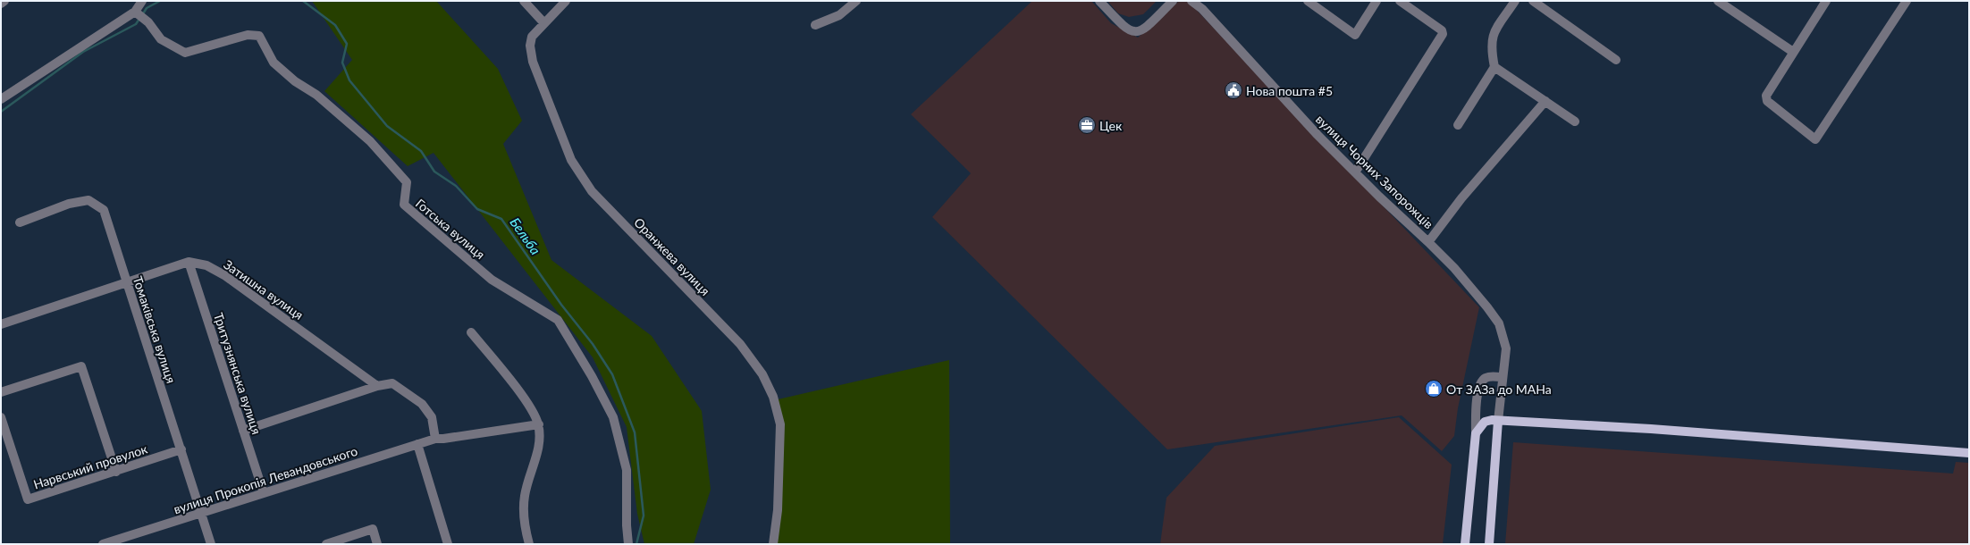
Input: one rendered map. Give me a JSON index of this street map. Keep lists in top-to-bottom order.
{
  "streets": {
    "main road": ["вулиця Чорних Запорожців"],
    "street": [
      "Готська вулиця",
      "Оранжева вулиця",
      "Затишна вулиця",
      "Томаківська вулиця",
      "Тритузнянська вулиця",
      "Нарвський провулок",
      "вулиця Прокопія Левандовського"
    ]
  },
  "crossings": [
    ["Затишна вулиця", "Томаківська вулиця"],
    ["Затишна вулиця", "Тритузнянська вулиця"],
    ["Томаківська вулиця", "Нарвський провулок"],
    ["Томаківська вулиця", "вулиця Прокопія Левандовського"],
    ["Тритузнянська вулиця", "вулиця Прокопія Левандовського"]
  ],
  "water": ["Бельба"],
  "places": {
    "public building": ["Нова пошта #5"],
    "office": ["Цек"],
    "shop": ["От ЗАЗа до МАНа"]
  }
}
